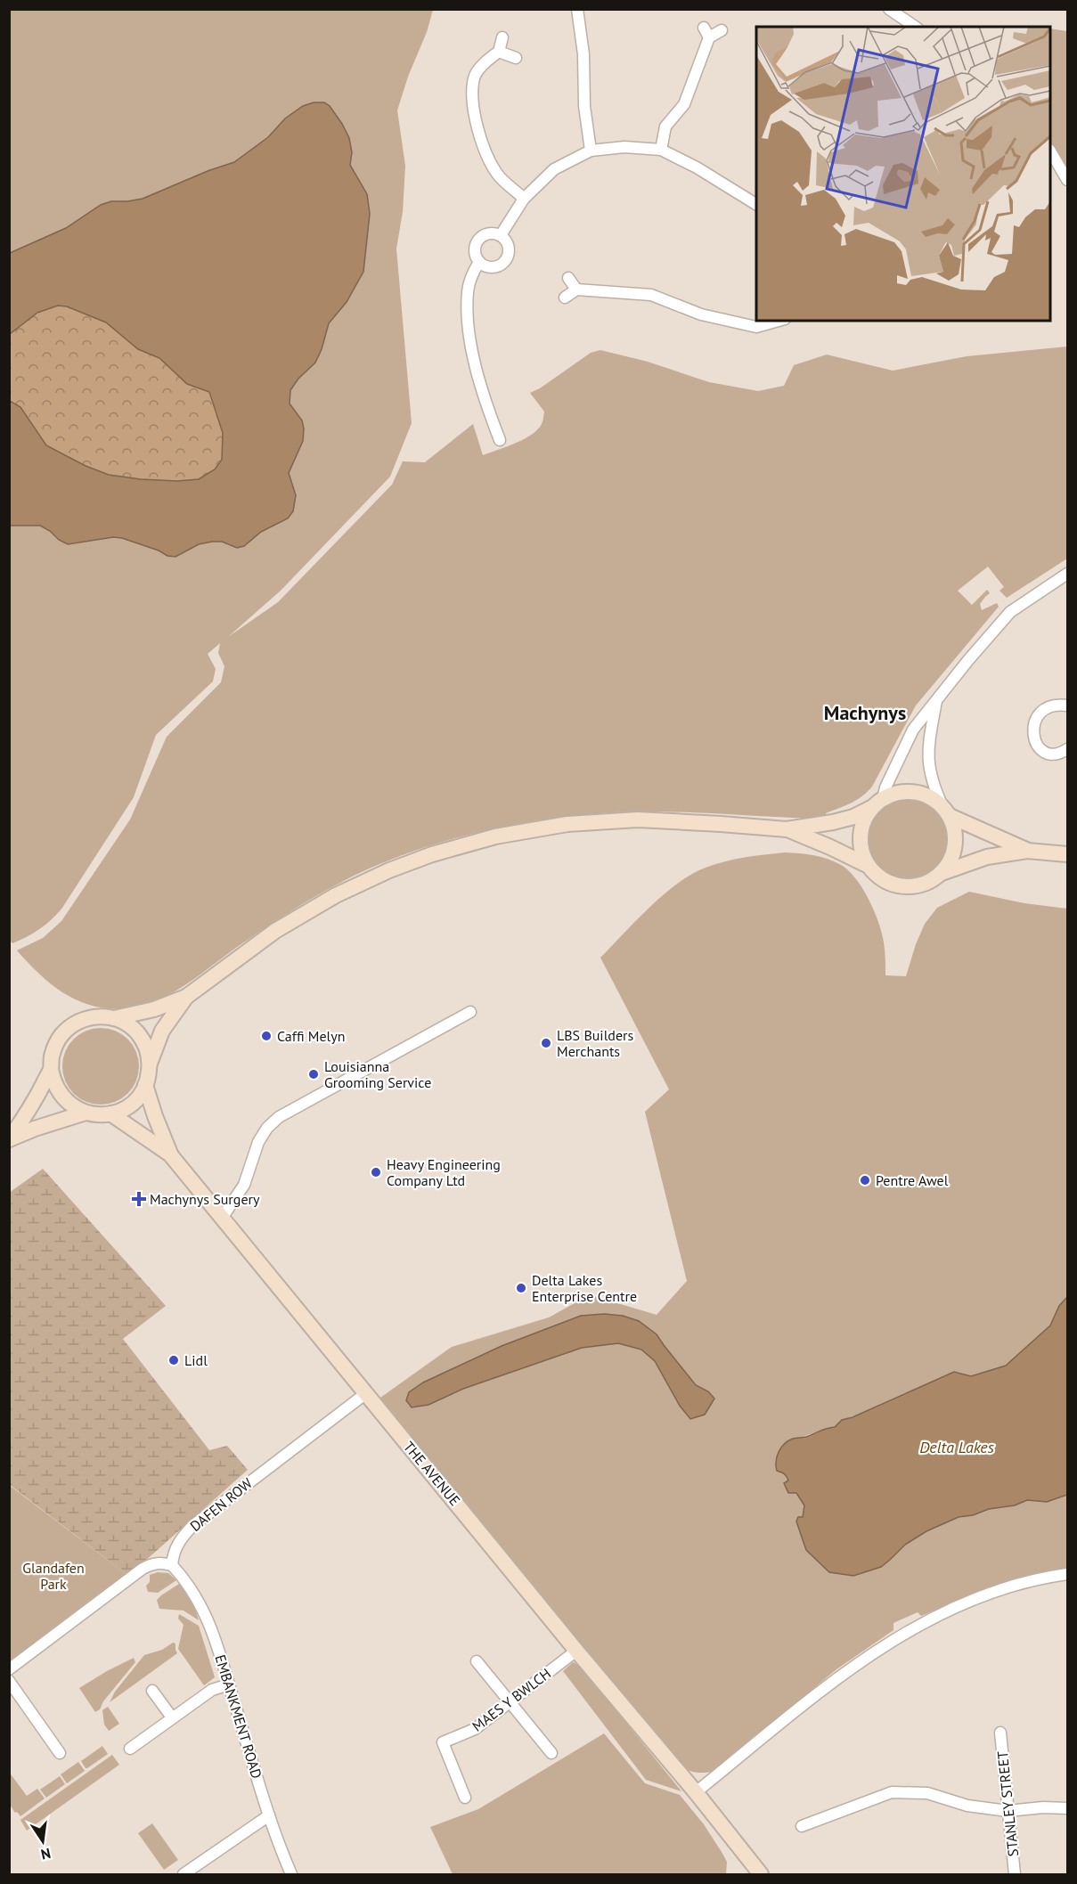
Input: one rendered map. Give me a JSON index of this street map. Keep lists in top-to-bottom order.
{
  "streets": {
    "main road": ["THE AVENUE"],
    "street": [
      "DAFEN ROW",
      "MAES Y BWLCH",
      "EMBANKMENT ROAD",
      "STANLEY STREET"
    ]
  },
  "crossings": [
    ["THE AVENUE", "DAFEN ROW"],
    ["THE AVENUE", "MAES Y BWLCH"],
    ["DAFEN ROW", "EMBANKMENT ROAD"]
  ],
  "districts": ["Machynys"],
  "water": ["Delta Lakes"],
  "parks": ["Glandafen Park"],
  "places": {
    "other": [
      "Caffi Melyn",
      "LBS Builders Merchants",
      "Louisianna Grooming Service",
      "Heavy Engineering Company Ltd",
      "Pentre Awel",
      "Delta Lakes Enterprise Centre",
      "Lidl"
    ],
    "health": ["Machynys Surgery"]
  },
  "north": "bottom"
}
